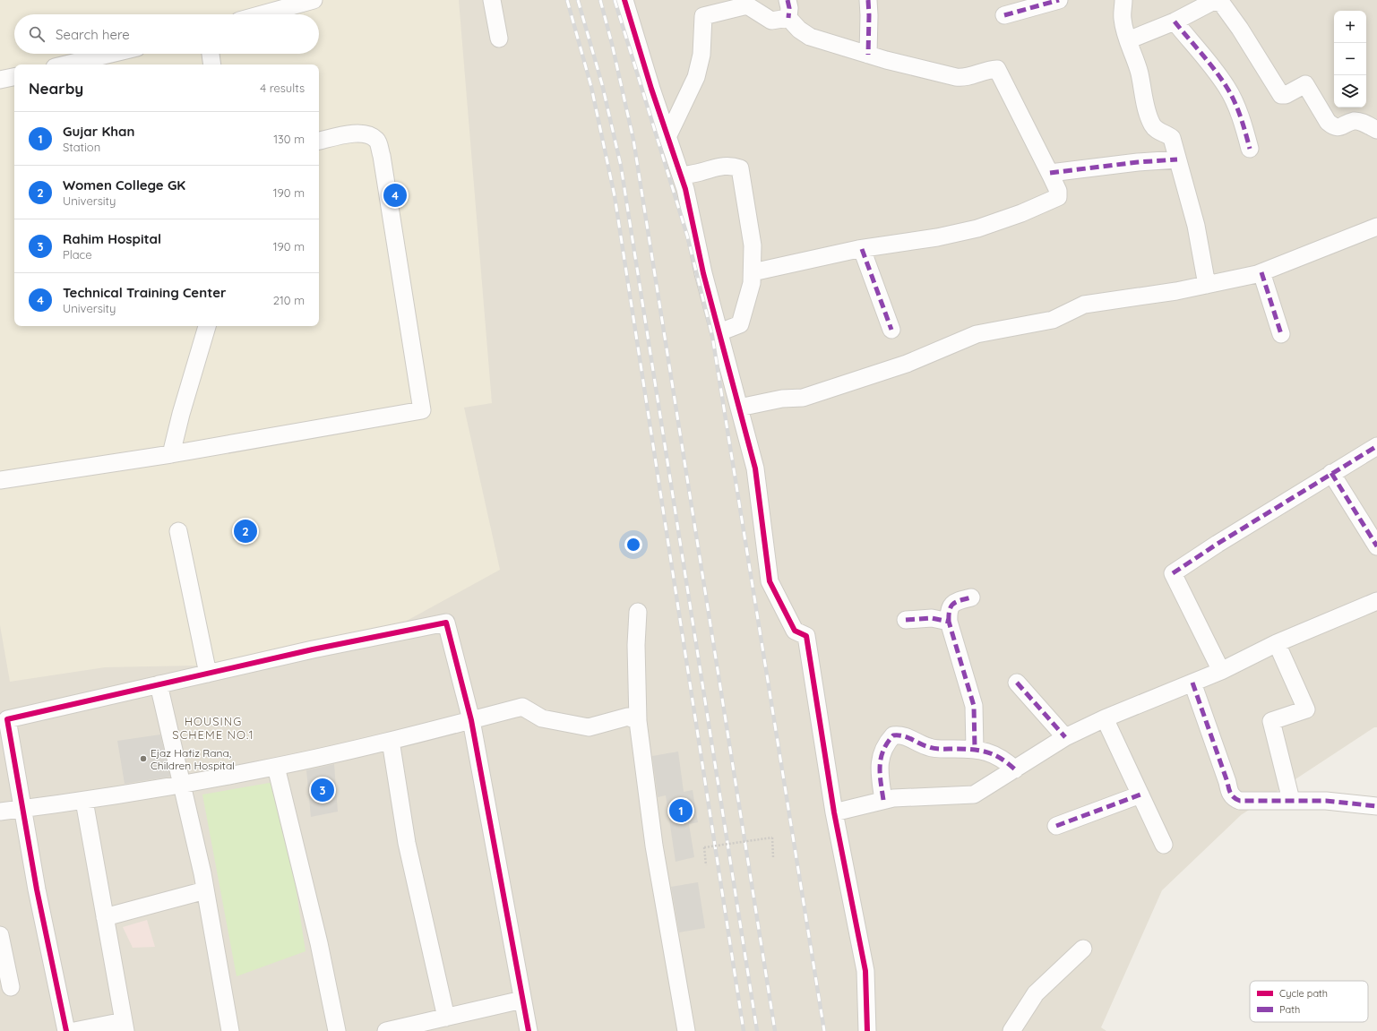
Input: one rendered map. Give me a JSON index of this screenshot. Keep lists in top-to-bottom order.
{
  "districts": ["HOUSING SCHEME NO.1"],
  "places": ["Ejaz Hafiz Rana, Children Hospital"],
  "legend": ["Cycle path", "Path"],
  "page": {
    "map_buttons": ["+", "−"],
    "search": "Search here",
    "heading": ["Nearby", "4 results"],
    "list": [
      {
        "mark": "1",
        "name": "Gujar Khan",
        "note": "Station",
        "value": "130 m"
      },
      {
        "mark": "2",
        "name": "Women College GK",
        "note": "University",
        "value": "190 m"
      },
      {
        "mark": "3",
        "name": "Rahim Hospital",
        "note": "Place",
        "value": "190 m"
      },
      {
        "mark": "4",
        "name": "Technical Training Center",
        "note": "University",
        "value": "210 m"
      }
    ],
    "pins": [
      "4",
      "2",
      "3",
      "1"
    ]
  }
}
